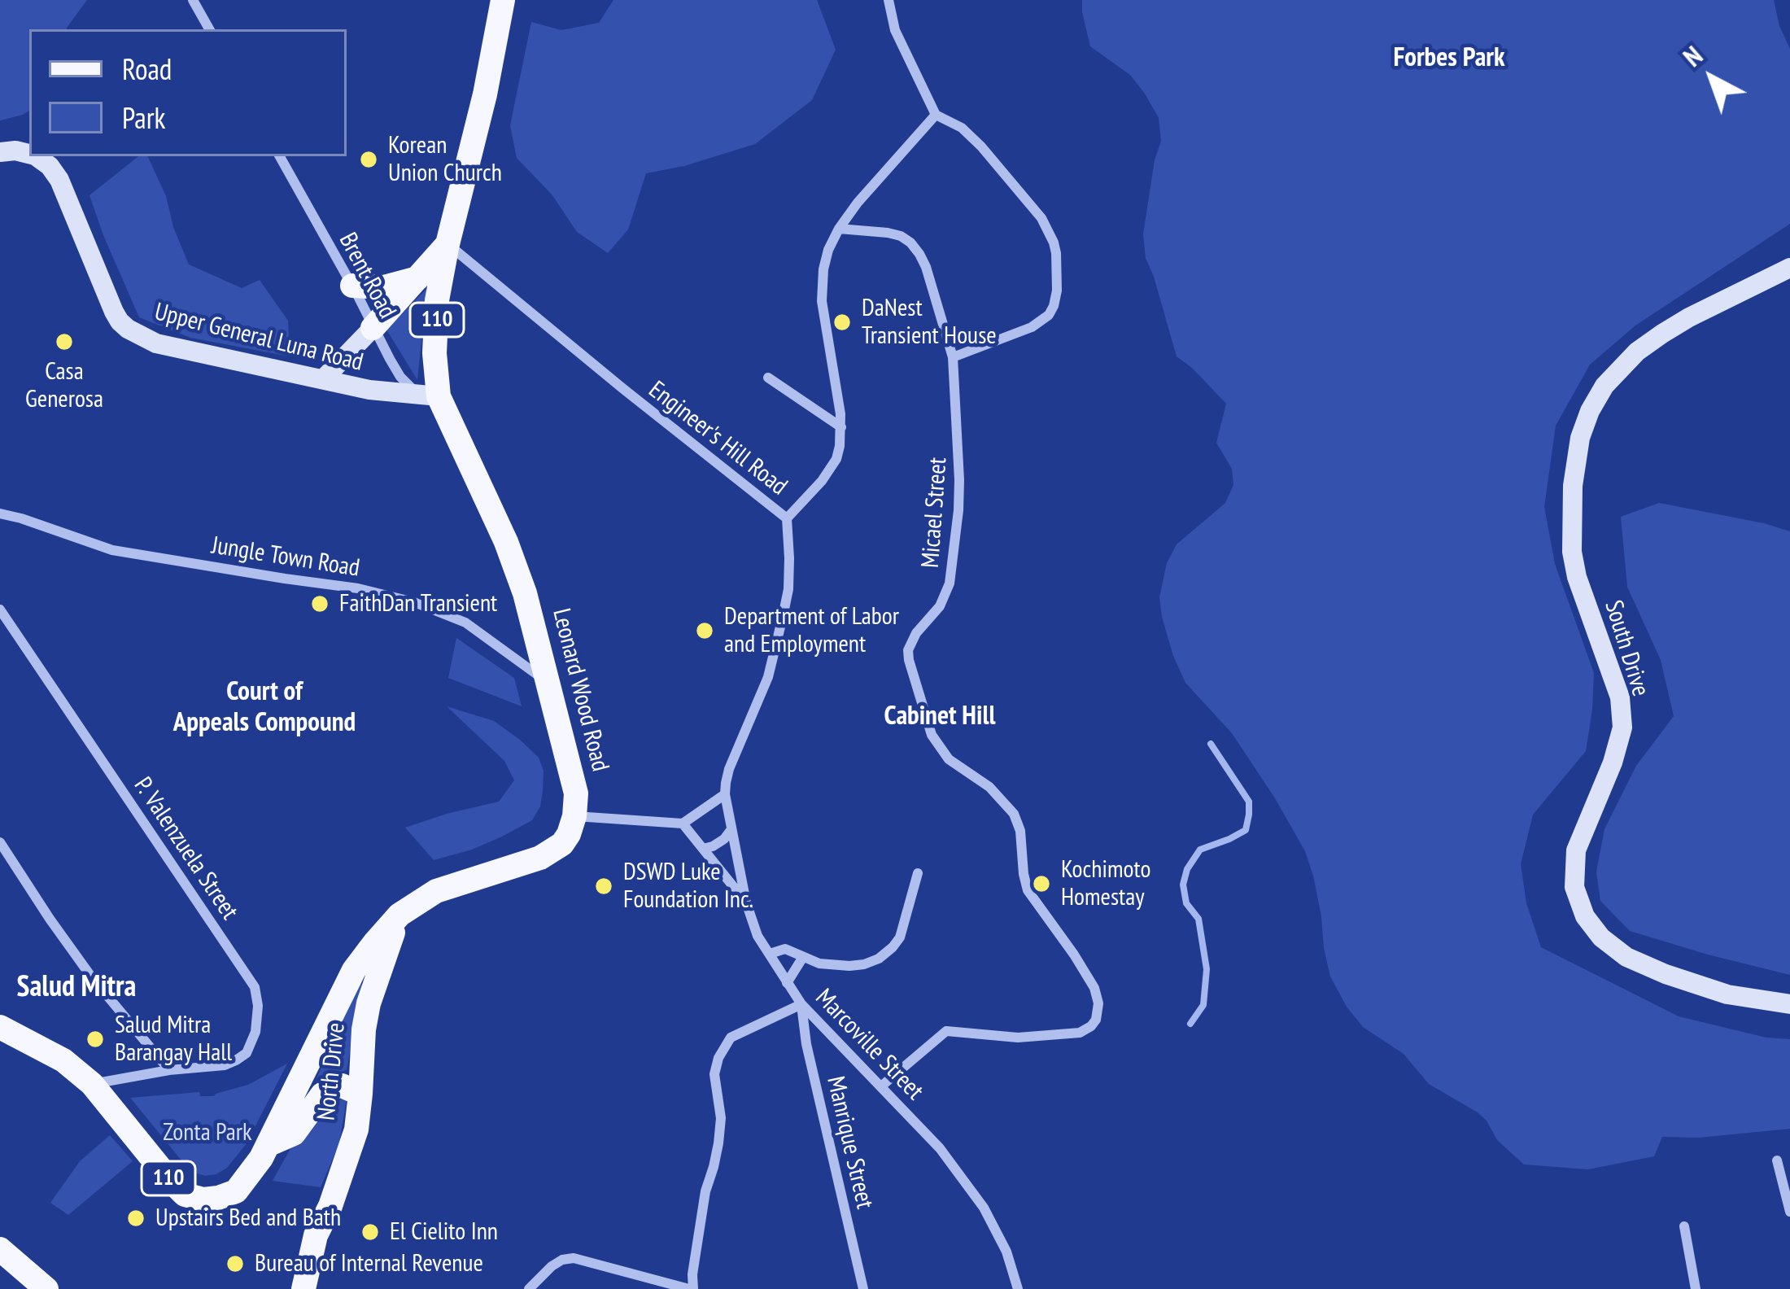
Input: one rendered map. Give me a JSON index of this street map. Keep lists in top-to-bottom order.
{
  "streets": {
    "main road": [
      "110",
      "Upper General Luna Road",
      "South Drive",
      "Leonard Wood Road",
      "North Drive"
    ],
    "street": [
      "Brent Road",
      "Engineer's Hill Road",
      "Micael Street",
      "Jungle Town Road",
      "P. Valenzuela Street",
      "Marcoville Street",
      "Manrique Street"
    ]
  },
  "crossings": [
    ["Brent Road", "Upper General Luna Road"],
    ["Brent Road", "Leonard Wood Road"],
    ["110", "Leonard Wood Road"],
    ["110", "P. Valenzuela Street"],
    ["110", "North Drive"],
    ["Upper General Luna Road", "Leonard Wood Road"],
    ["Engineer's Hill Road", "Leonard Wood Road"],
    ["Micael Street", "Marcoville Street"],
    ["Jungle Town Road", "Leonard Wood Road"],
    ["Marcoville Street", "Manrique Street"]
  ],
  "districts": [
    "Forbes Park",
    "Court of Appeals Compound",
    "Cabinet Hill",
    "Salud Mitra"
  ],
  "parks": ["Zonta Park"],
  "places": [
    "Korean Union Church",
    "DaNest Transient House",
    "Casa Generosa",
    "FaithDan Transient",
    "Department of Labor and Employment",
    "Kochimoto Homestay",
    "DSWD Luke Foundation Inc.",
    "Salud Mitra Barangay Hall",
    "Upstairs Bed and Bath",
    "El Cielito Inn",
    "Bureau of Internal Revenue"
  ],
  "legend": ["Road", "Park"],
  "north": "top left"
}
